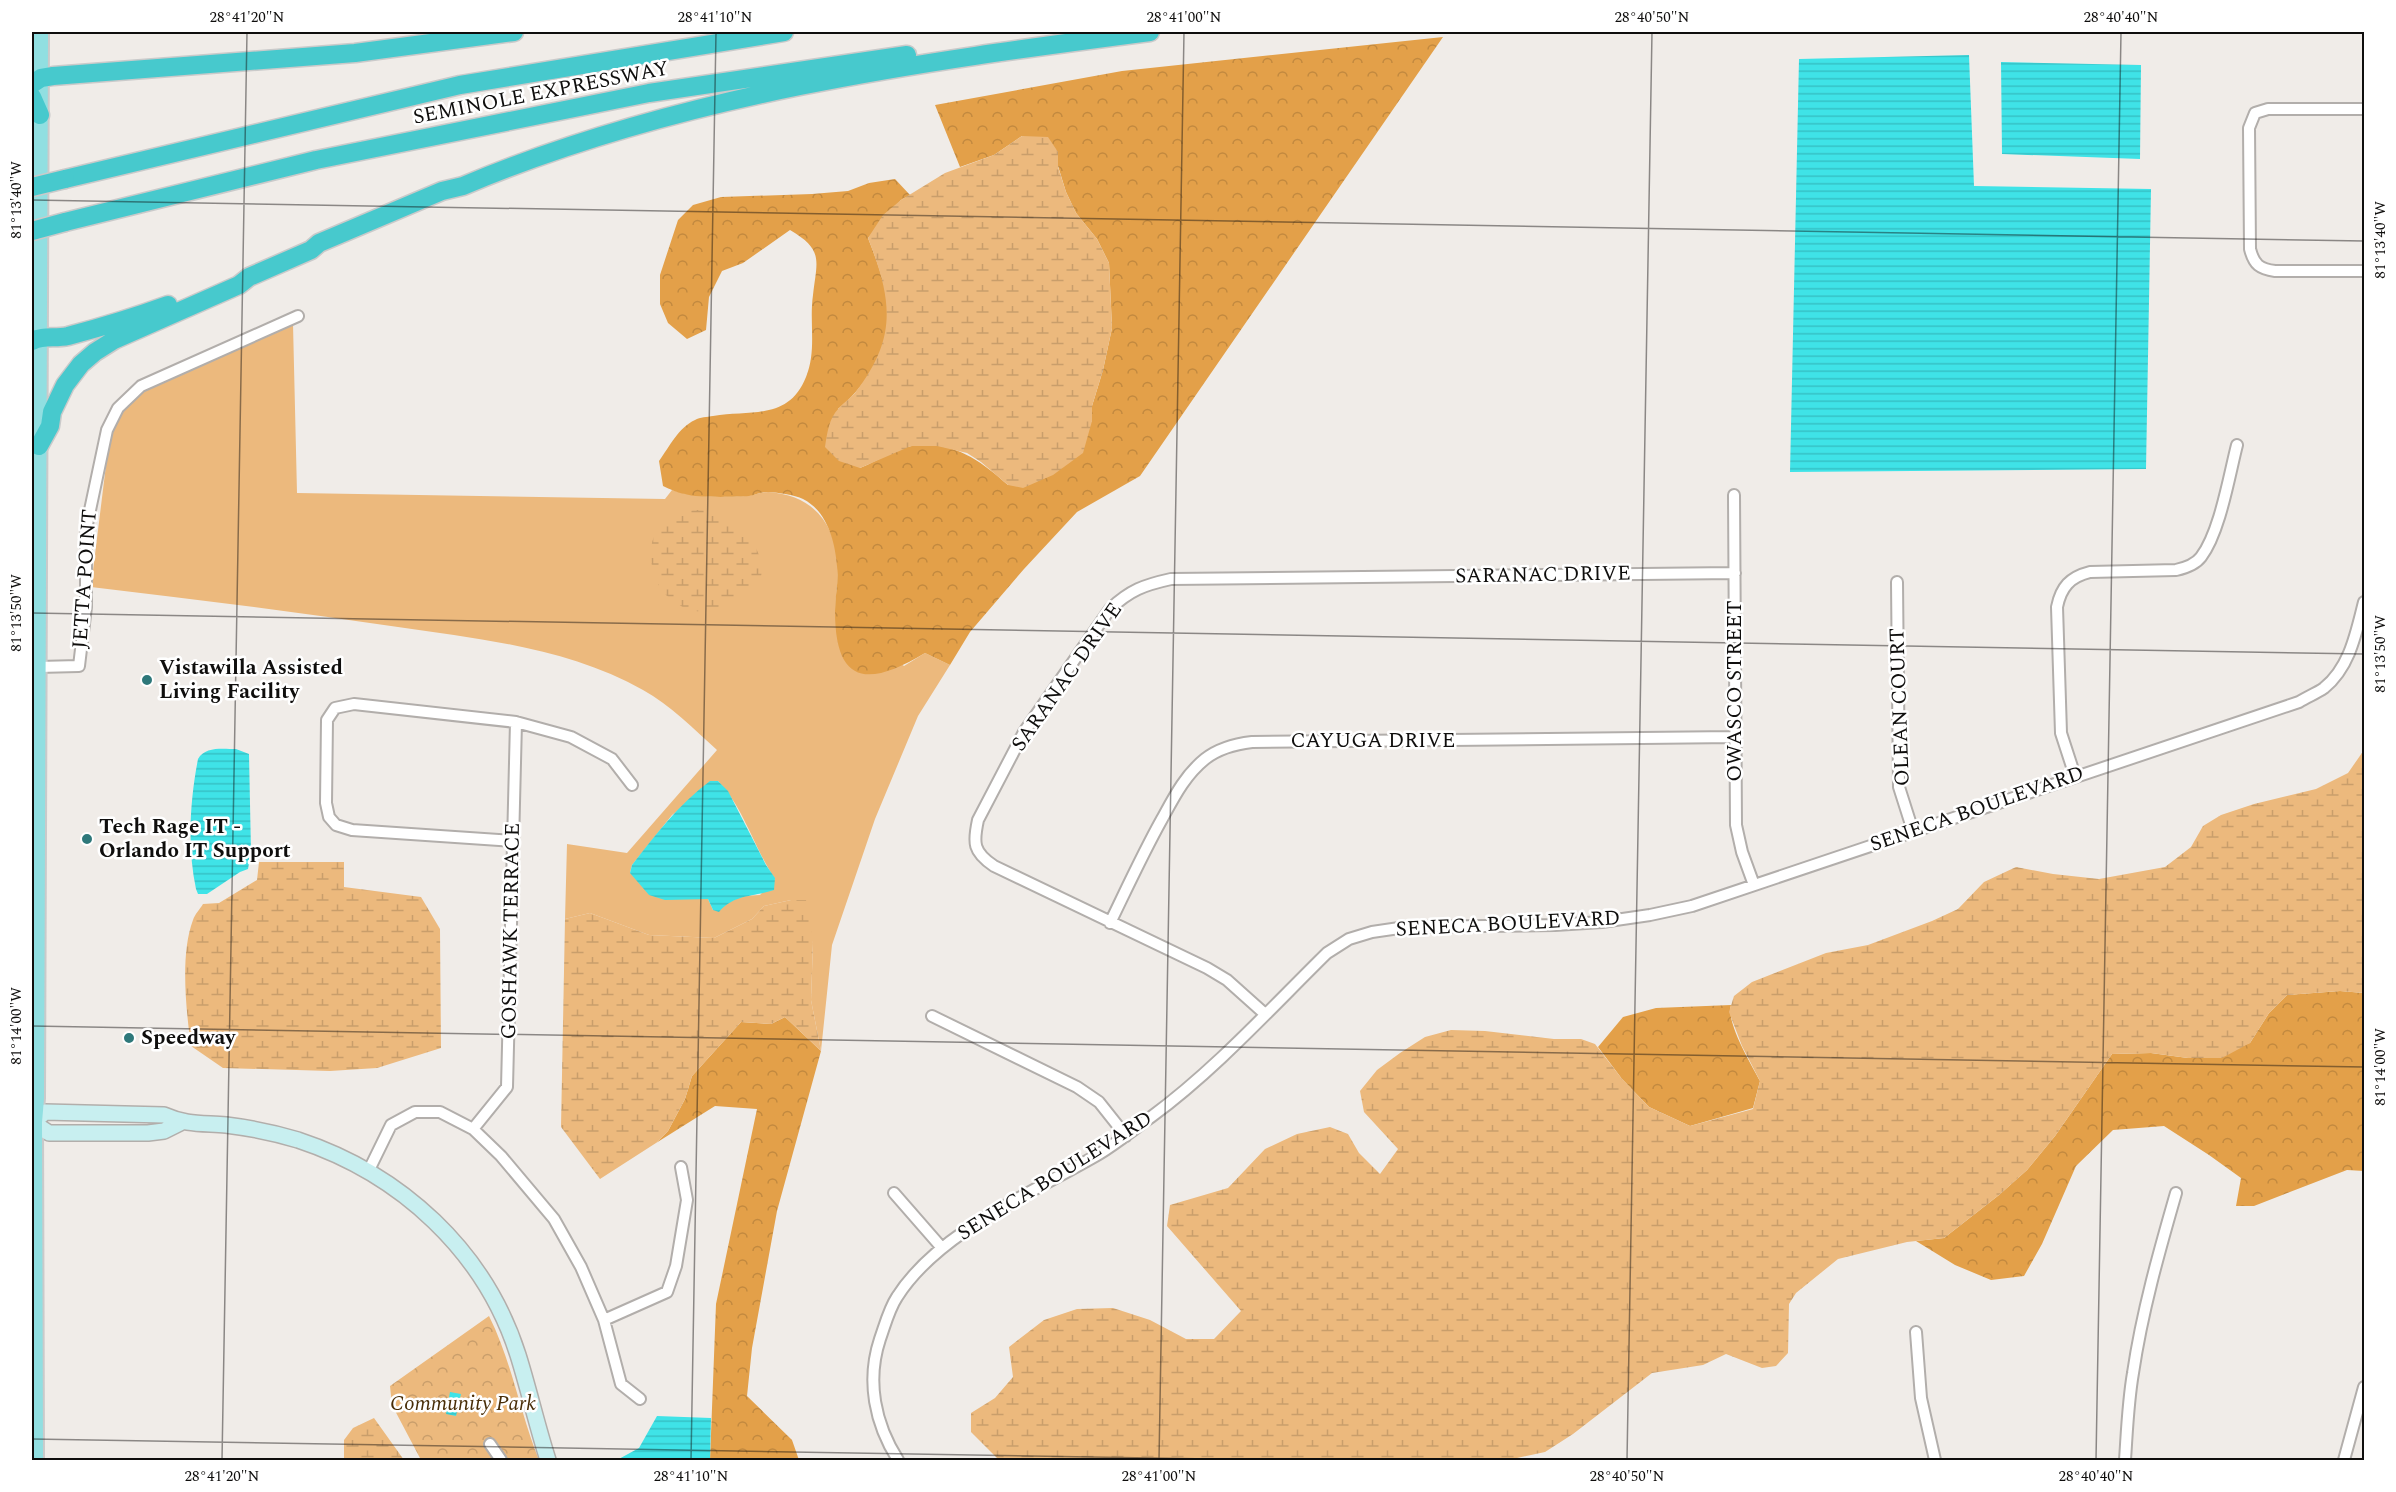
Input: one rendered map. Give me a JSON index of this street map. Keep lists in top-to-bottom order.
{
  "streets": {
    "highway": ["SEMINOLE EXPRESSWAY"],
    "street": [
      "SARANAC DRIVE",
      "JETTA POINT",
      "OWASCO STREET",
      "OLEAN COURT",
      "CAYUGA DRIVE",
      "SENECA BOULEVARD",
      "GOSHAWK TERRACE"
    ]
  },
  "crossings": [
    ["SARANAC DRIVE", "OWASCO STREET"],
    ["SARANAC DRIVE", "CAYUGA DRIVE"],
    ["SARANAC DRIVE", "SENECA BOULEVARD"],
    ["OWASCO STREET", "CAYUGA DRIVE"],
    ["OWASCO STREET", "SENECA BOULEVARD"],
    ["OLEAN COURT", "SENECA BOULEVARD"]
  ],
  "parks": ["Community Park"],
  "places": ["Vistawilla Assisted Living Facility", "Tech Rage IT - Orlando IT Support", "Speedway"],
  "coordinates": [
    "28°41'20\"N",
    "28°41'10\"N",
    "28°41'00\"N",
    "28°40'50\"N",
    "28°40'40\"N",
    "81°13'40\"W",
    "81°13'50\"W",
    "81°14'00\"W"
  ]
}
